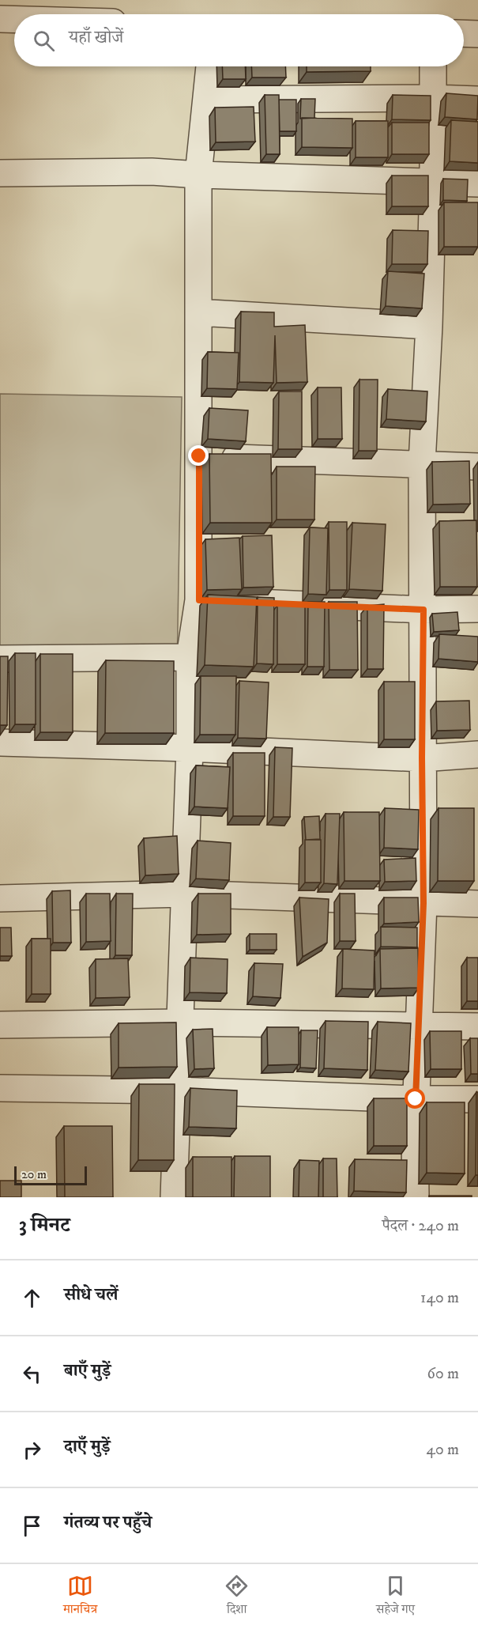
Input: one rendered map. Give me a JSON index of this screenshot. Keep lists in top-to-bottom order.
{
  "scale_bar": "20 m",
  "page": {
    "search": "यहाँ खोजें",
    "scale": "20 m",
    "heading": ["3 मिनट", "पैदल · 240 m"],
    "list": [
      ["सीधे चलें", "140 m"],
      ["बाएँ मुड़ें", "60 m"],
      ["दाएँ मुड़ें", "40 m"],
      "गंतव्य पर पहुँचे"
    ],
    "nav": ["मानचित्र", "दिशा", "सहेजे गए"]
  }
}
